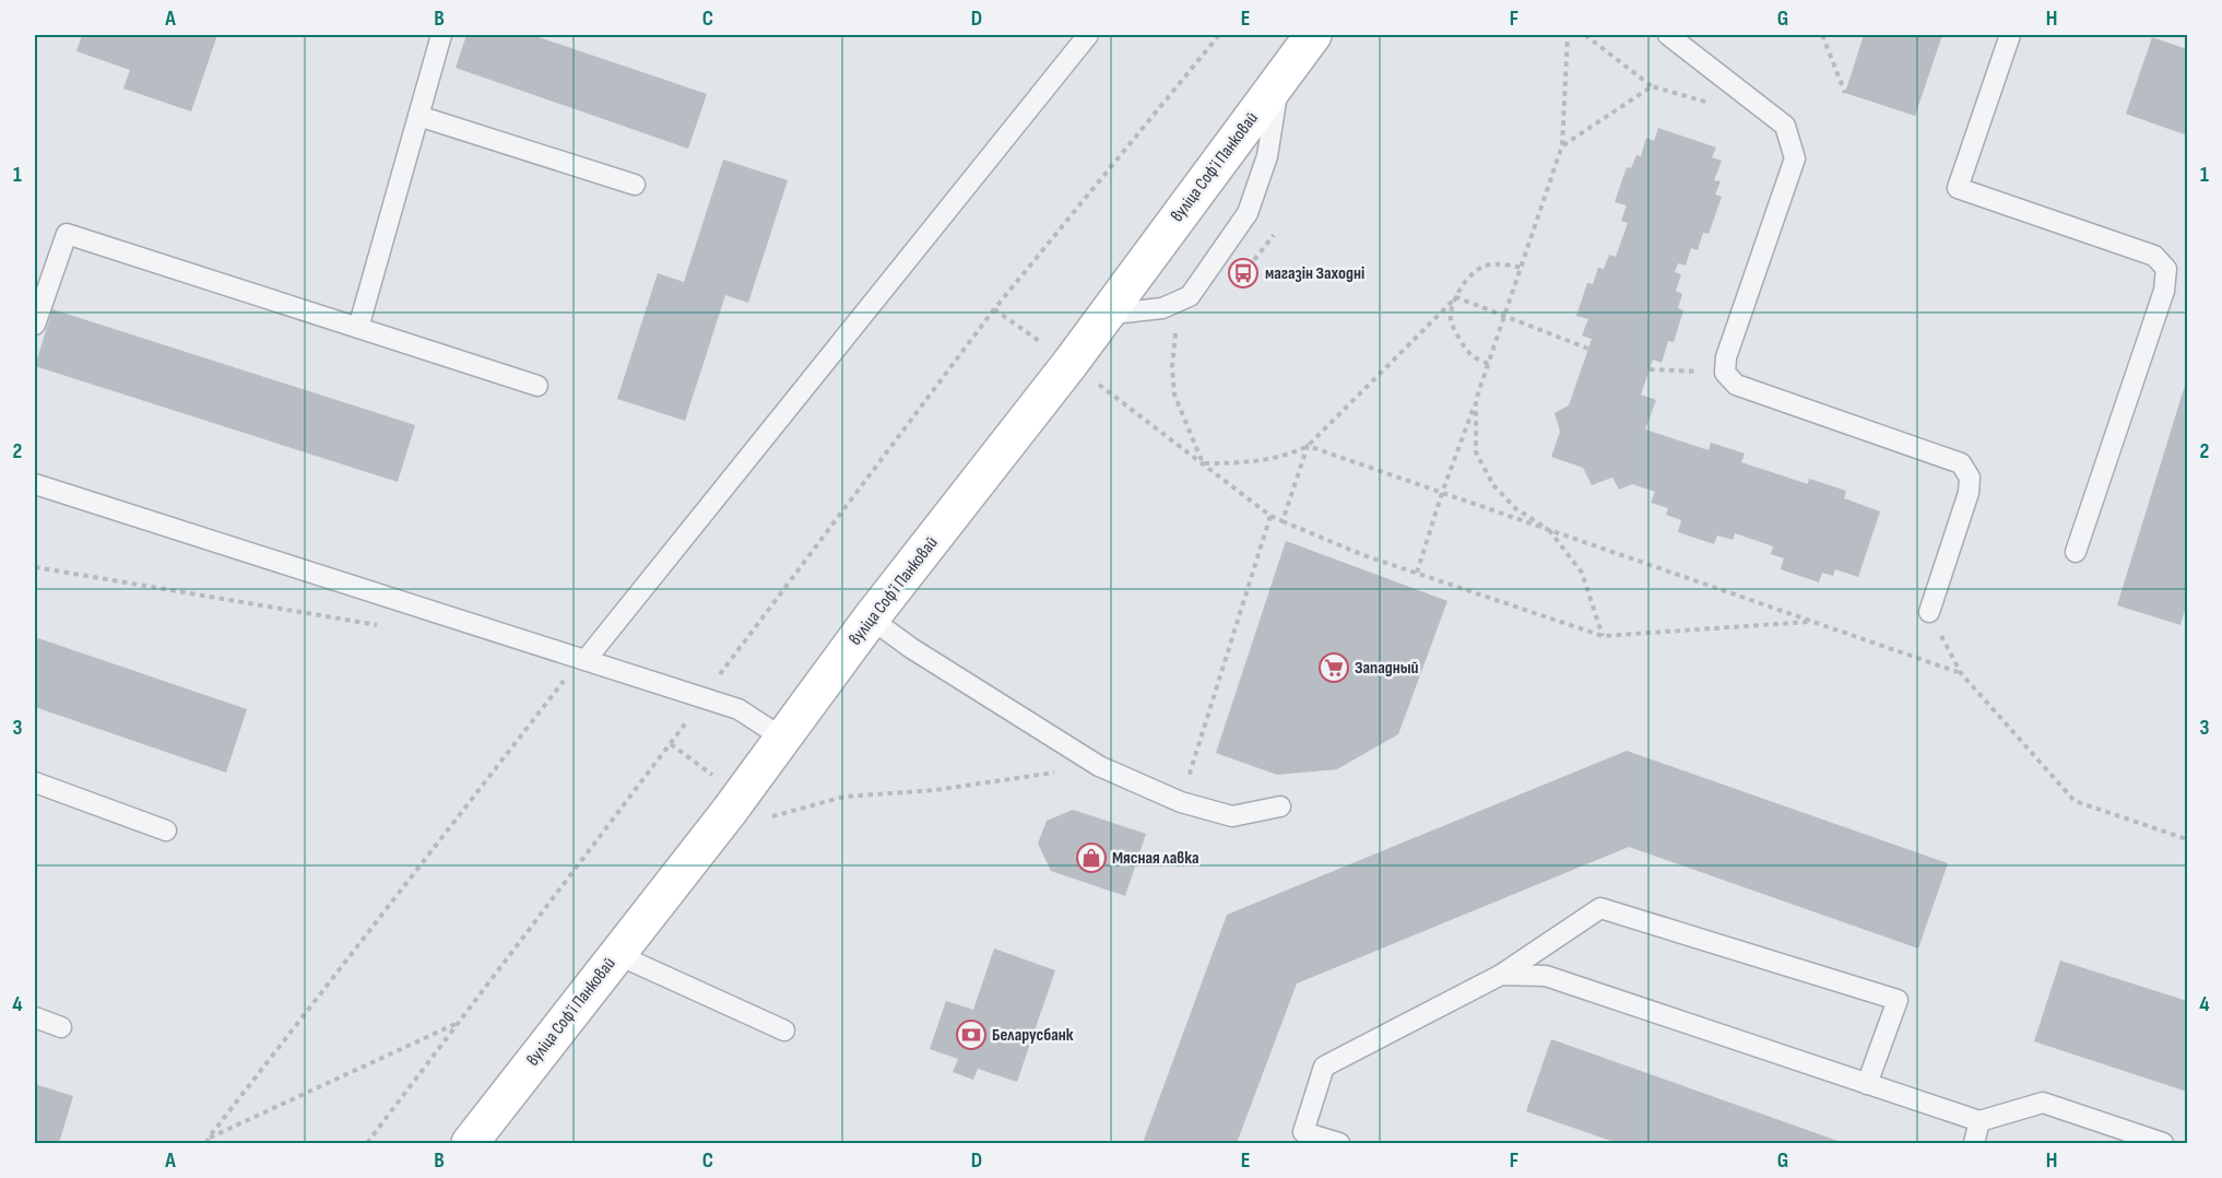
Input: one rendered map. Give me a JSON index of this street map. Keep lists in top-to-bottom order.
{
  "streets": {
    "main road": ["вуліца Софʼі Панковай"]
  },
  "places": {
    "bus stop": ["магазін Заходні"],
    "supermarket": ["Западный"],
    "shop": ["Мясная лавка"],
    "bank": ["Беларусбанк"]
  },
  "grid": {
    "columns": [
      "A",
      "B",
      "C",
      "D",
      "E",
      "F",
      "G",
      "H"
    ],
    "rows": [
      "1",
      "2",
      "3",
      "4"
    ]
  }
}
